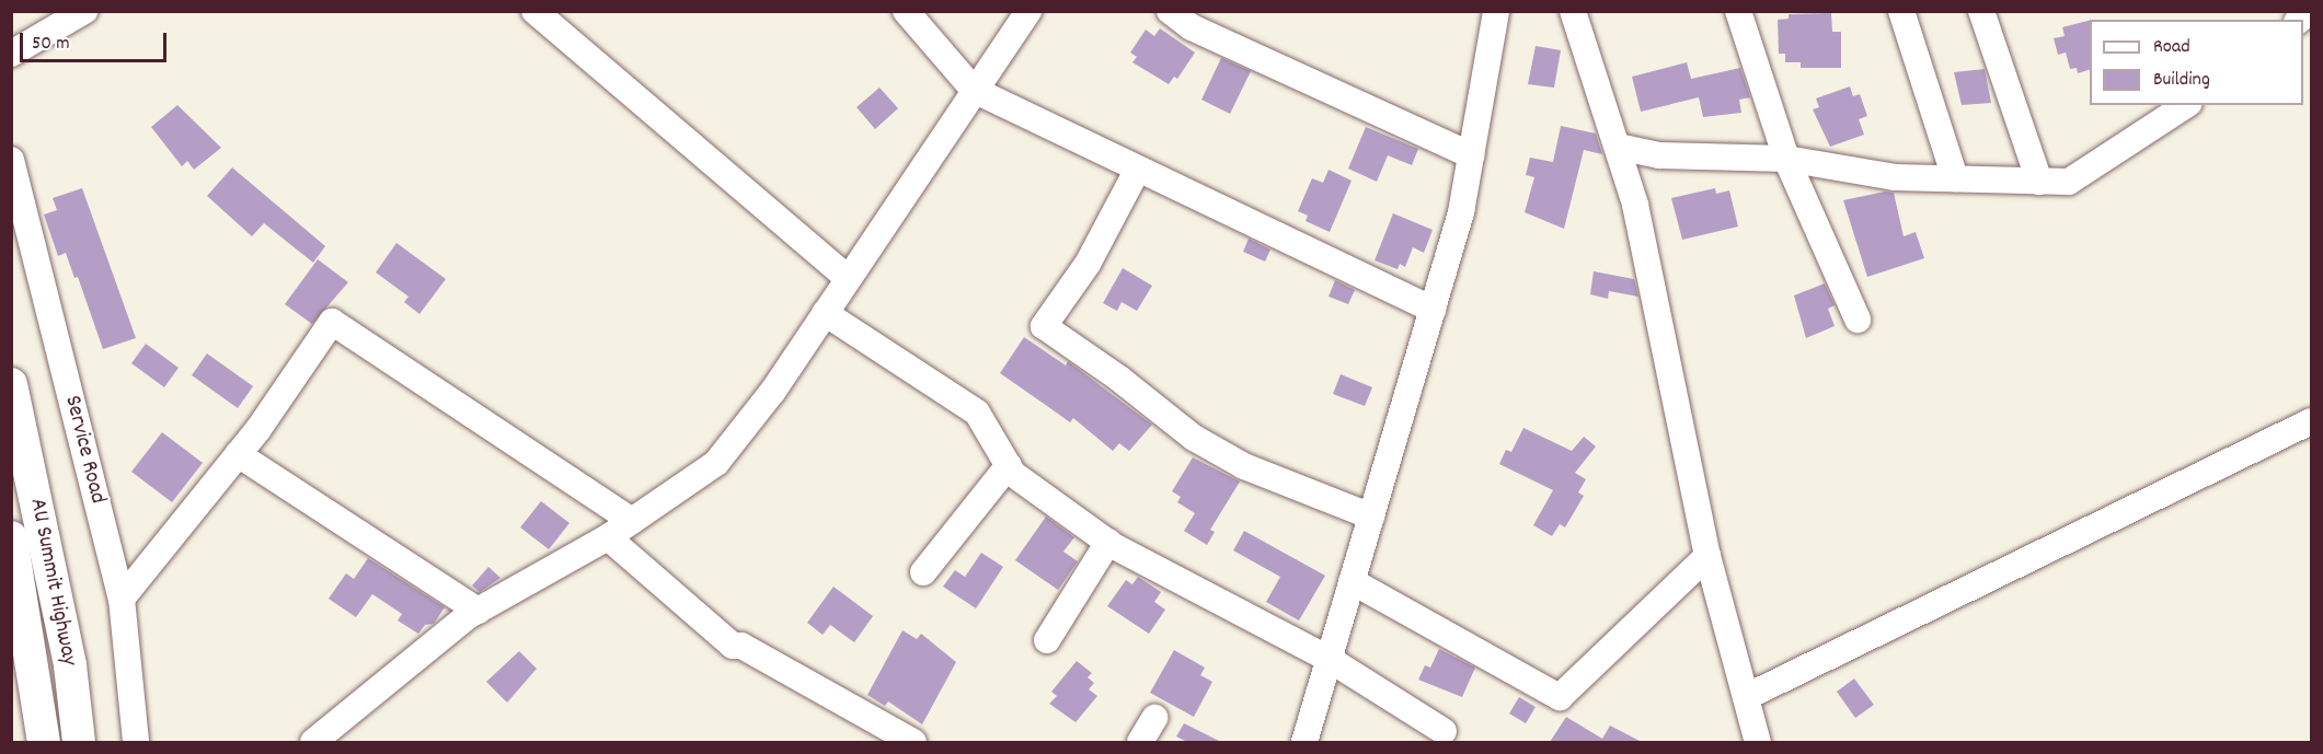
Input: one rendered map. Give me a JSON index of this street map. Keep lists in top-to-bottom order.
{
  "streets": {
    "main road": ["AU Summit Highway"],
    "street": ["Service Road"]
  },
  "legend": ["Road", "Building"],
  "scale_bar": "50 m"
}
